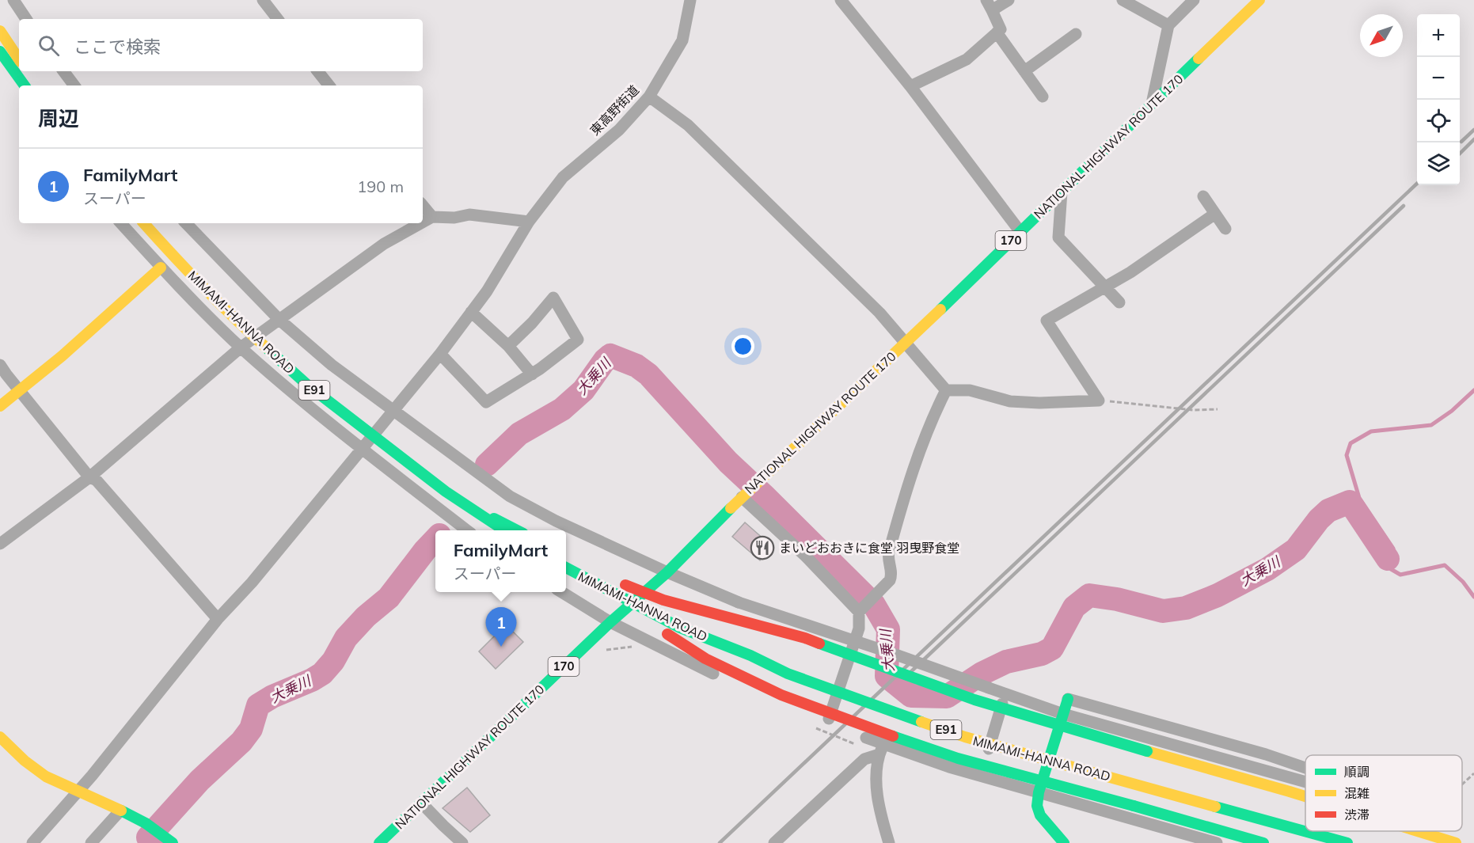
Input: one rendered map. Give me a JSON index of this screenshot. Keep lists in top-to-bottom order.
{
  "streets": {
    "main road": [
      "NATIONAL HIGHWAY ROUTE 170",
      "170",
      "MIMAMI-HANNA ROAD",
      "E91"
    ],
    "street": ["東高野街道"]
  },
  "water": ["大乗川"],
  "places": {
    "restaurant": ["まいどおおきに食堂 羽曳野食堂"]
  },
  "legend": ["順調", "混雑", "渋滞"],
  "north": "bottom left",
  "page": {
    "map_buttons": ["+", "−"],
    "search": "ここで検索",
    "heading": "周辺",
    "list": [
      {
        "mark": "1",
        "name": "FamilyMart",
        "note": "スーパー",
        "value": "190 m"
      }
    ],
    "popup": ["FamilyMart", "スーパー"],
    "pins": "1"
  }
}
